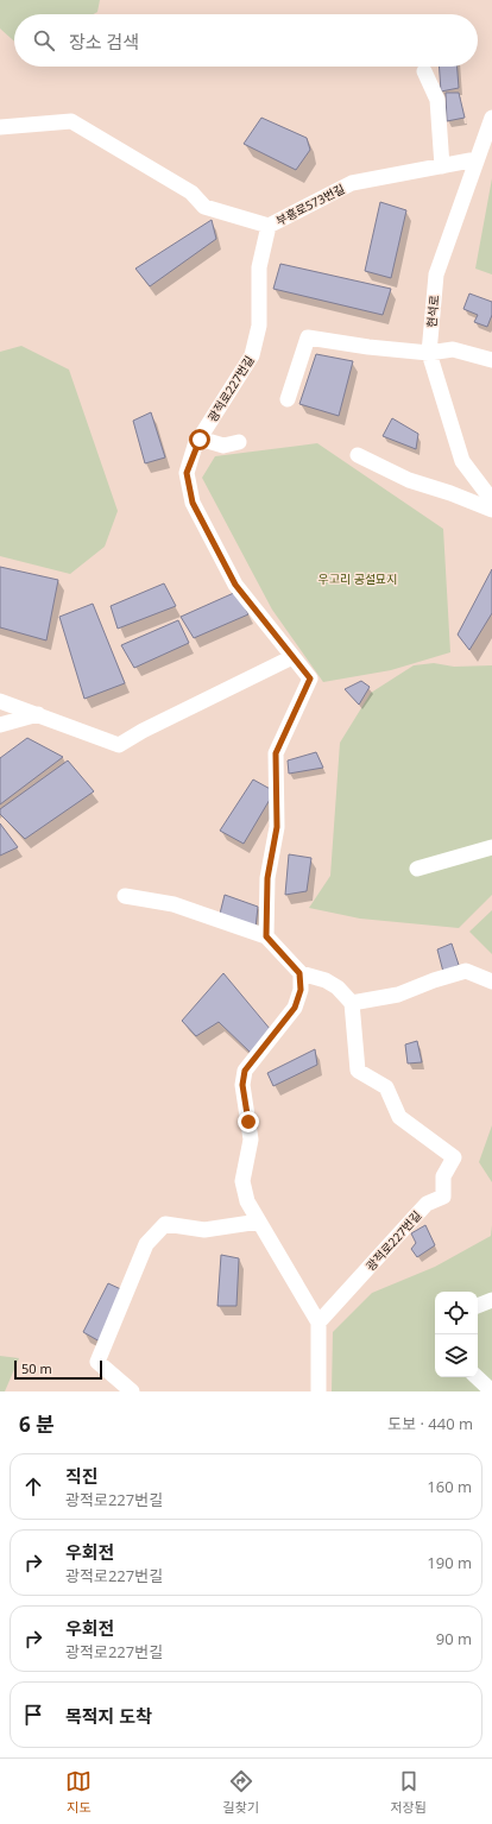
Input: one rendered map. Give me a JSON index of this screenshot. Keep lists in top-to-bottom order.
{
  "streets": {
    "street": ["부흥로573번길", "현석로", "광적로227번길"]
  },
  "crossings": [
    ["부흥로573번길", "현석로"],
    ["부흥로573번길", "광적로227번길"]
  ],
  "parks": ["우고리 공설묘지"],
  "scale_bar": "50 m",
  "page": {
    "search": "장소 검색",
    "scale": "50 m",
    "heading": ["6 분", "도보 · 440 m"],
    "list": [
      ["직진", "광적로227번길", "160 m"],
      ["우회전", "광적로227번길", "190 m"],
      ["우회전", "광적로227번길", "90 m"],
      "목적지 도착"
    ],
    "nav": ["지도", "길찾기", "저장됨"]
  }
}
